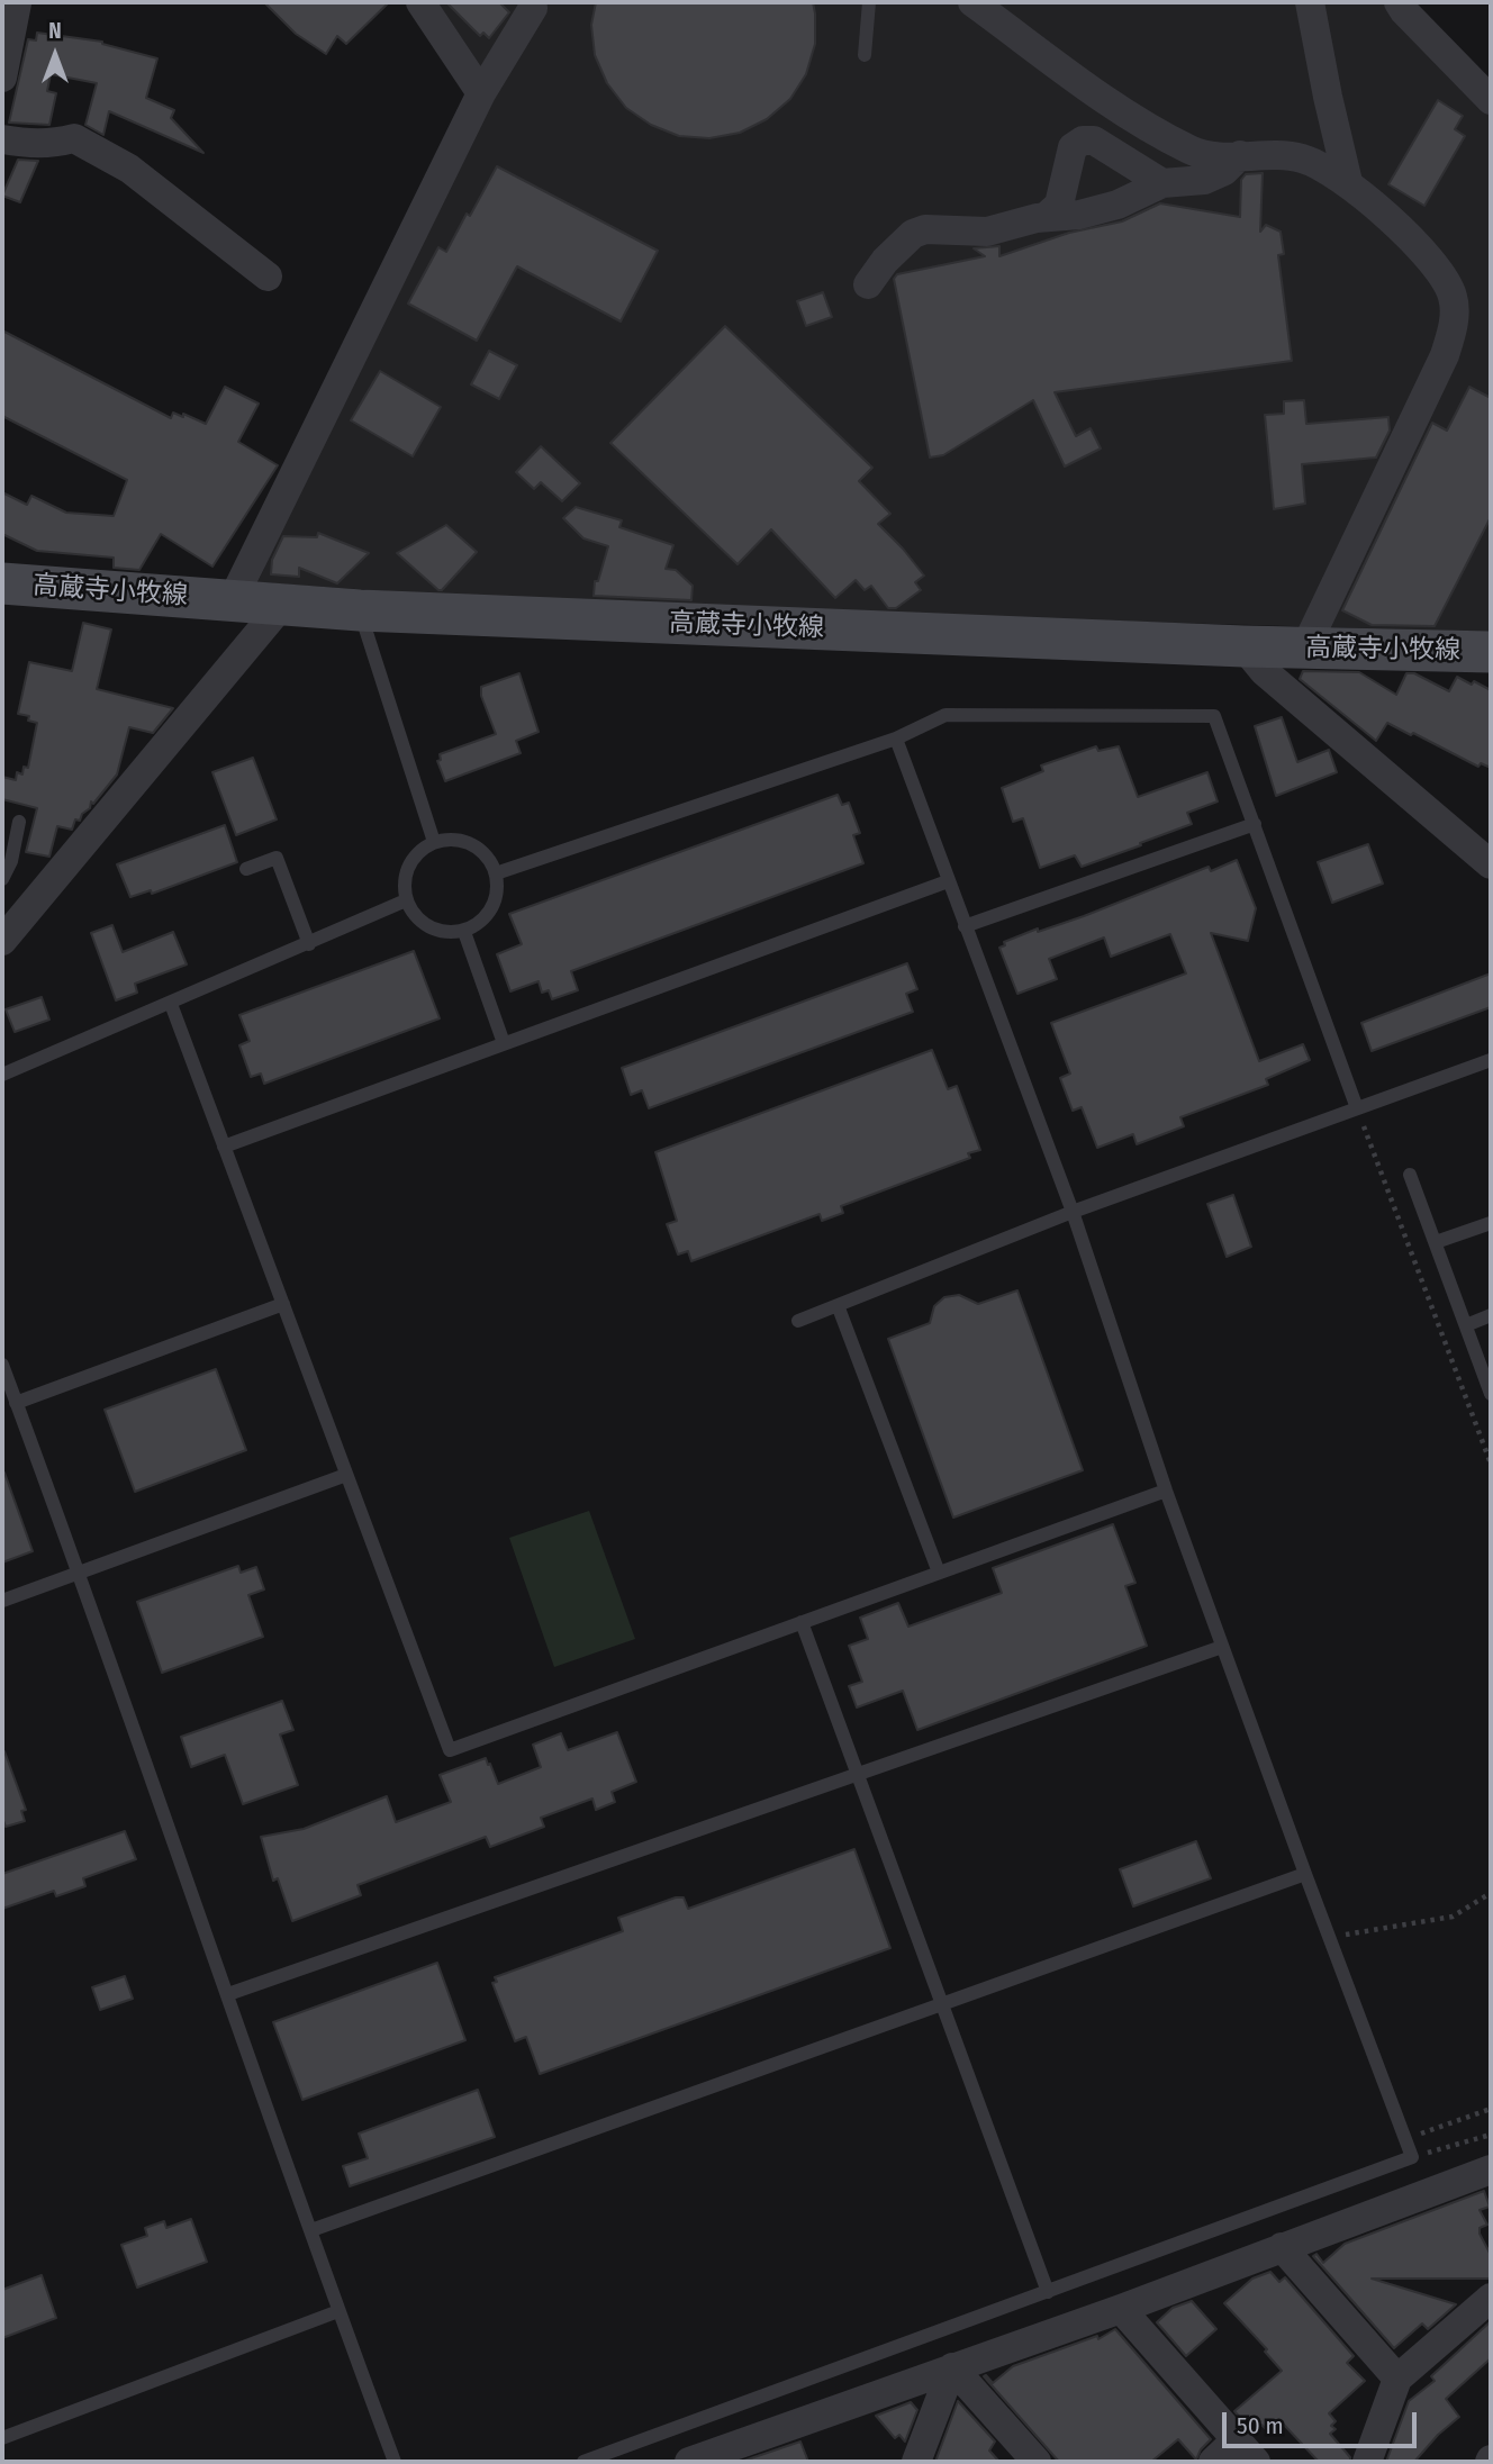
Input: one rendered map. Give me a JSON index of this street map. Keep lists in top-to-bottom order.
{
  "streets": {
    "main road": ["高蔵寺小牧線"]
  },
  "scale_bar": "50 m",
  "north": "top"
}
